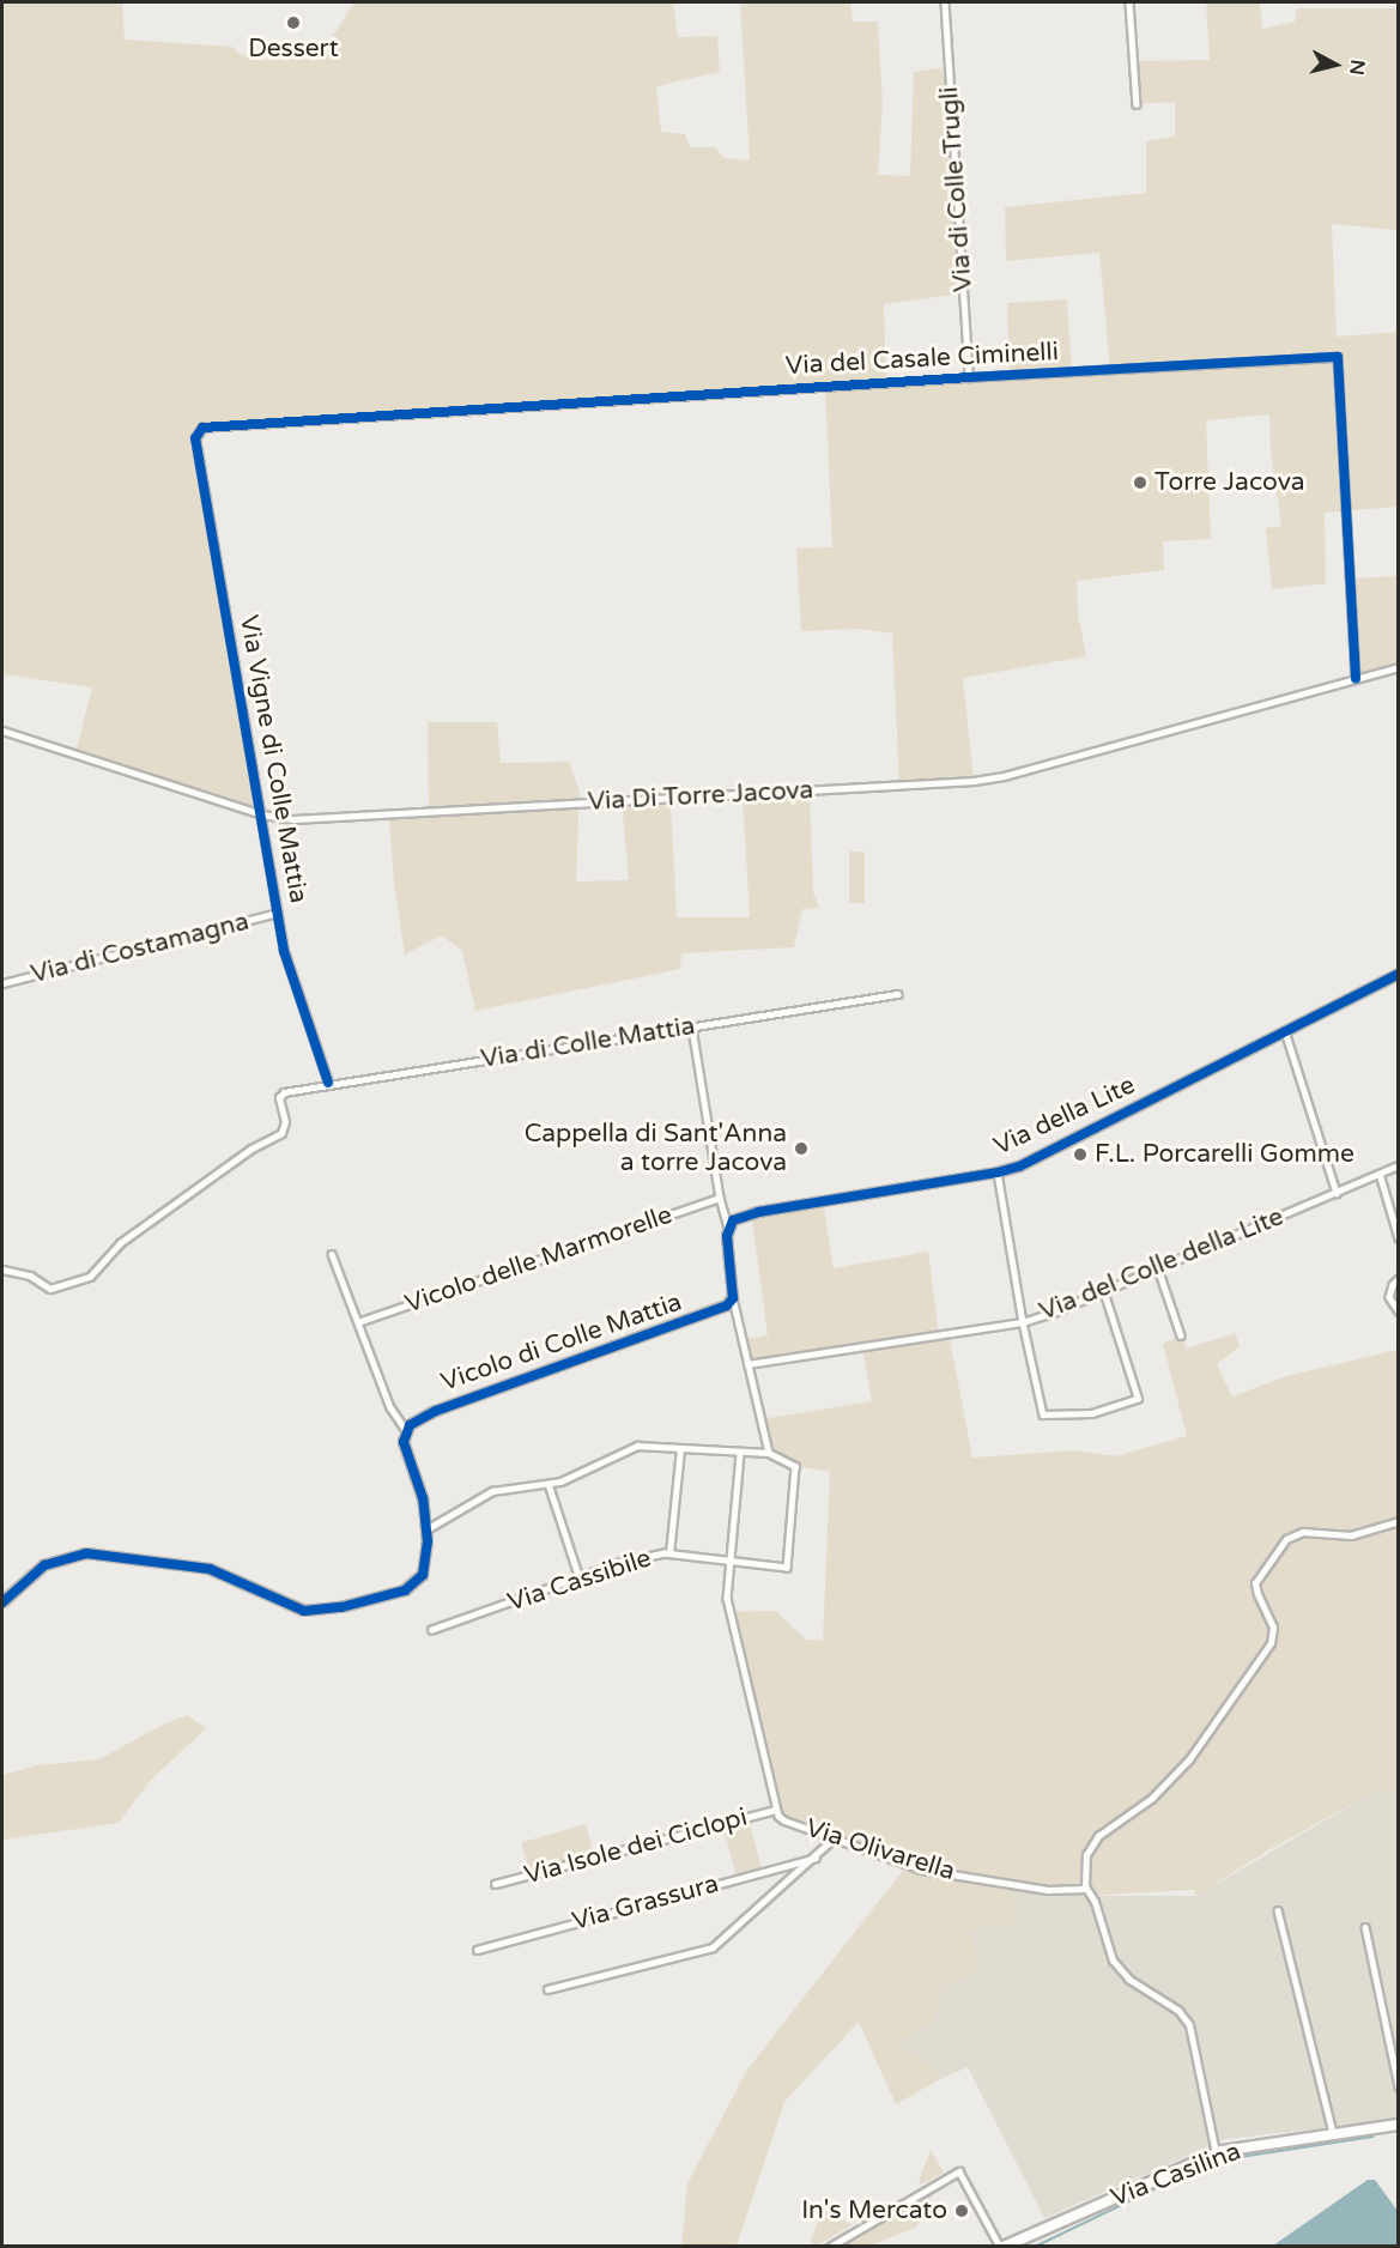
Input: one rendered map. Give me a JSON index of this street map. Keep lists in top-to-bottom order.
{
  "streets": {
    "main road": ["Via Casilina"],
    "street": [
      "Via di Colle Trugli",
      "Via del Casale Ciminelli",
      "Via Vigne di Colle Mattia",
      "Via Di Torre Jacova",
      "Via di Costamagna",
      "Via di Colle Mattia",
      "Via della Lite",
      "Vicolo delle Marmorelle",
      "Via del Colle della Lite",
      "Vicolo di Colle Mattia",
      "Via Cassibile",
      "Via Isole dei Ciclopi",
      "Via Olivarella",
      "Via Grassura"
    ]
  },
  "crossings": [
    ["Via di Colle Trugli", "Via del Casale Ciminelli"],
    ["Via del Casale Ciminelli", "Via Vigne di Colle Mattia"],
    ["Via del Casale Ciminelli", "Via Di Torre Jacova"],
    ["Via Vigne di Colle Mattia", "Via Di Torre Jacova"],
    ["Via Vigne di Colle Mattia", "Via di Costamagna"],
    ["Via Vigne di Colle Mattia", "Via di Colle Mattia"],
    ["Via Cassibile", "Via Olivarella"],
    ["Via Isole dei Ciclopi", "Via Olivarella"]
  ],
  "places": [
    "Dessert",
    "Torre Jacova",
    "Cappella di Sant'Anna a torre Jacova",
    "F.L. Porcarelli Gomme",
    "In's Mercato"
  ],
  "north": "right"
}
